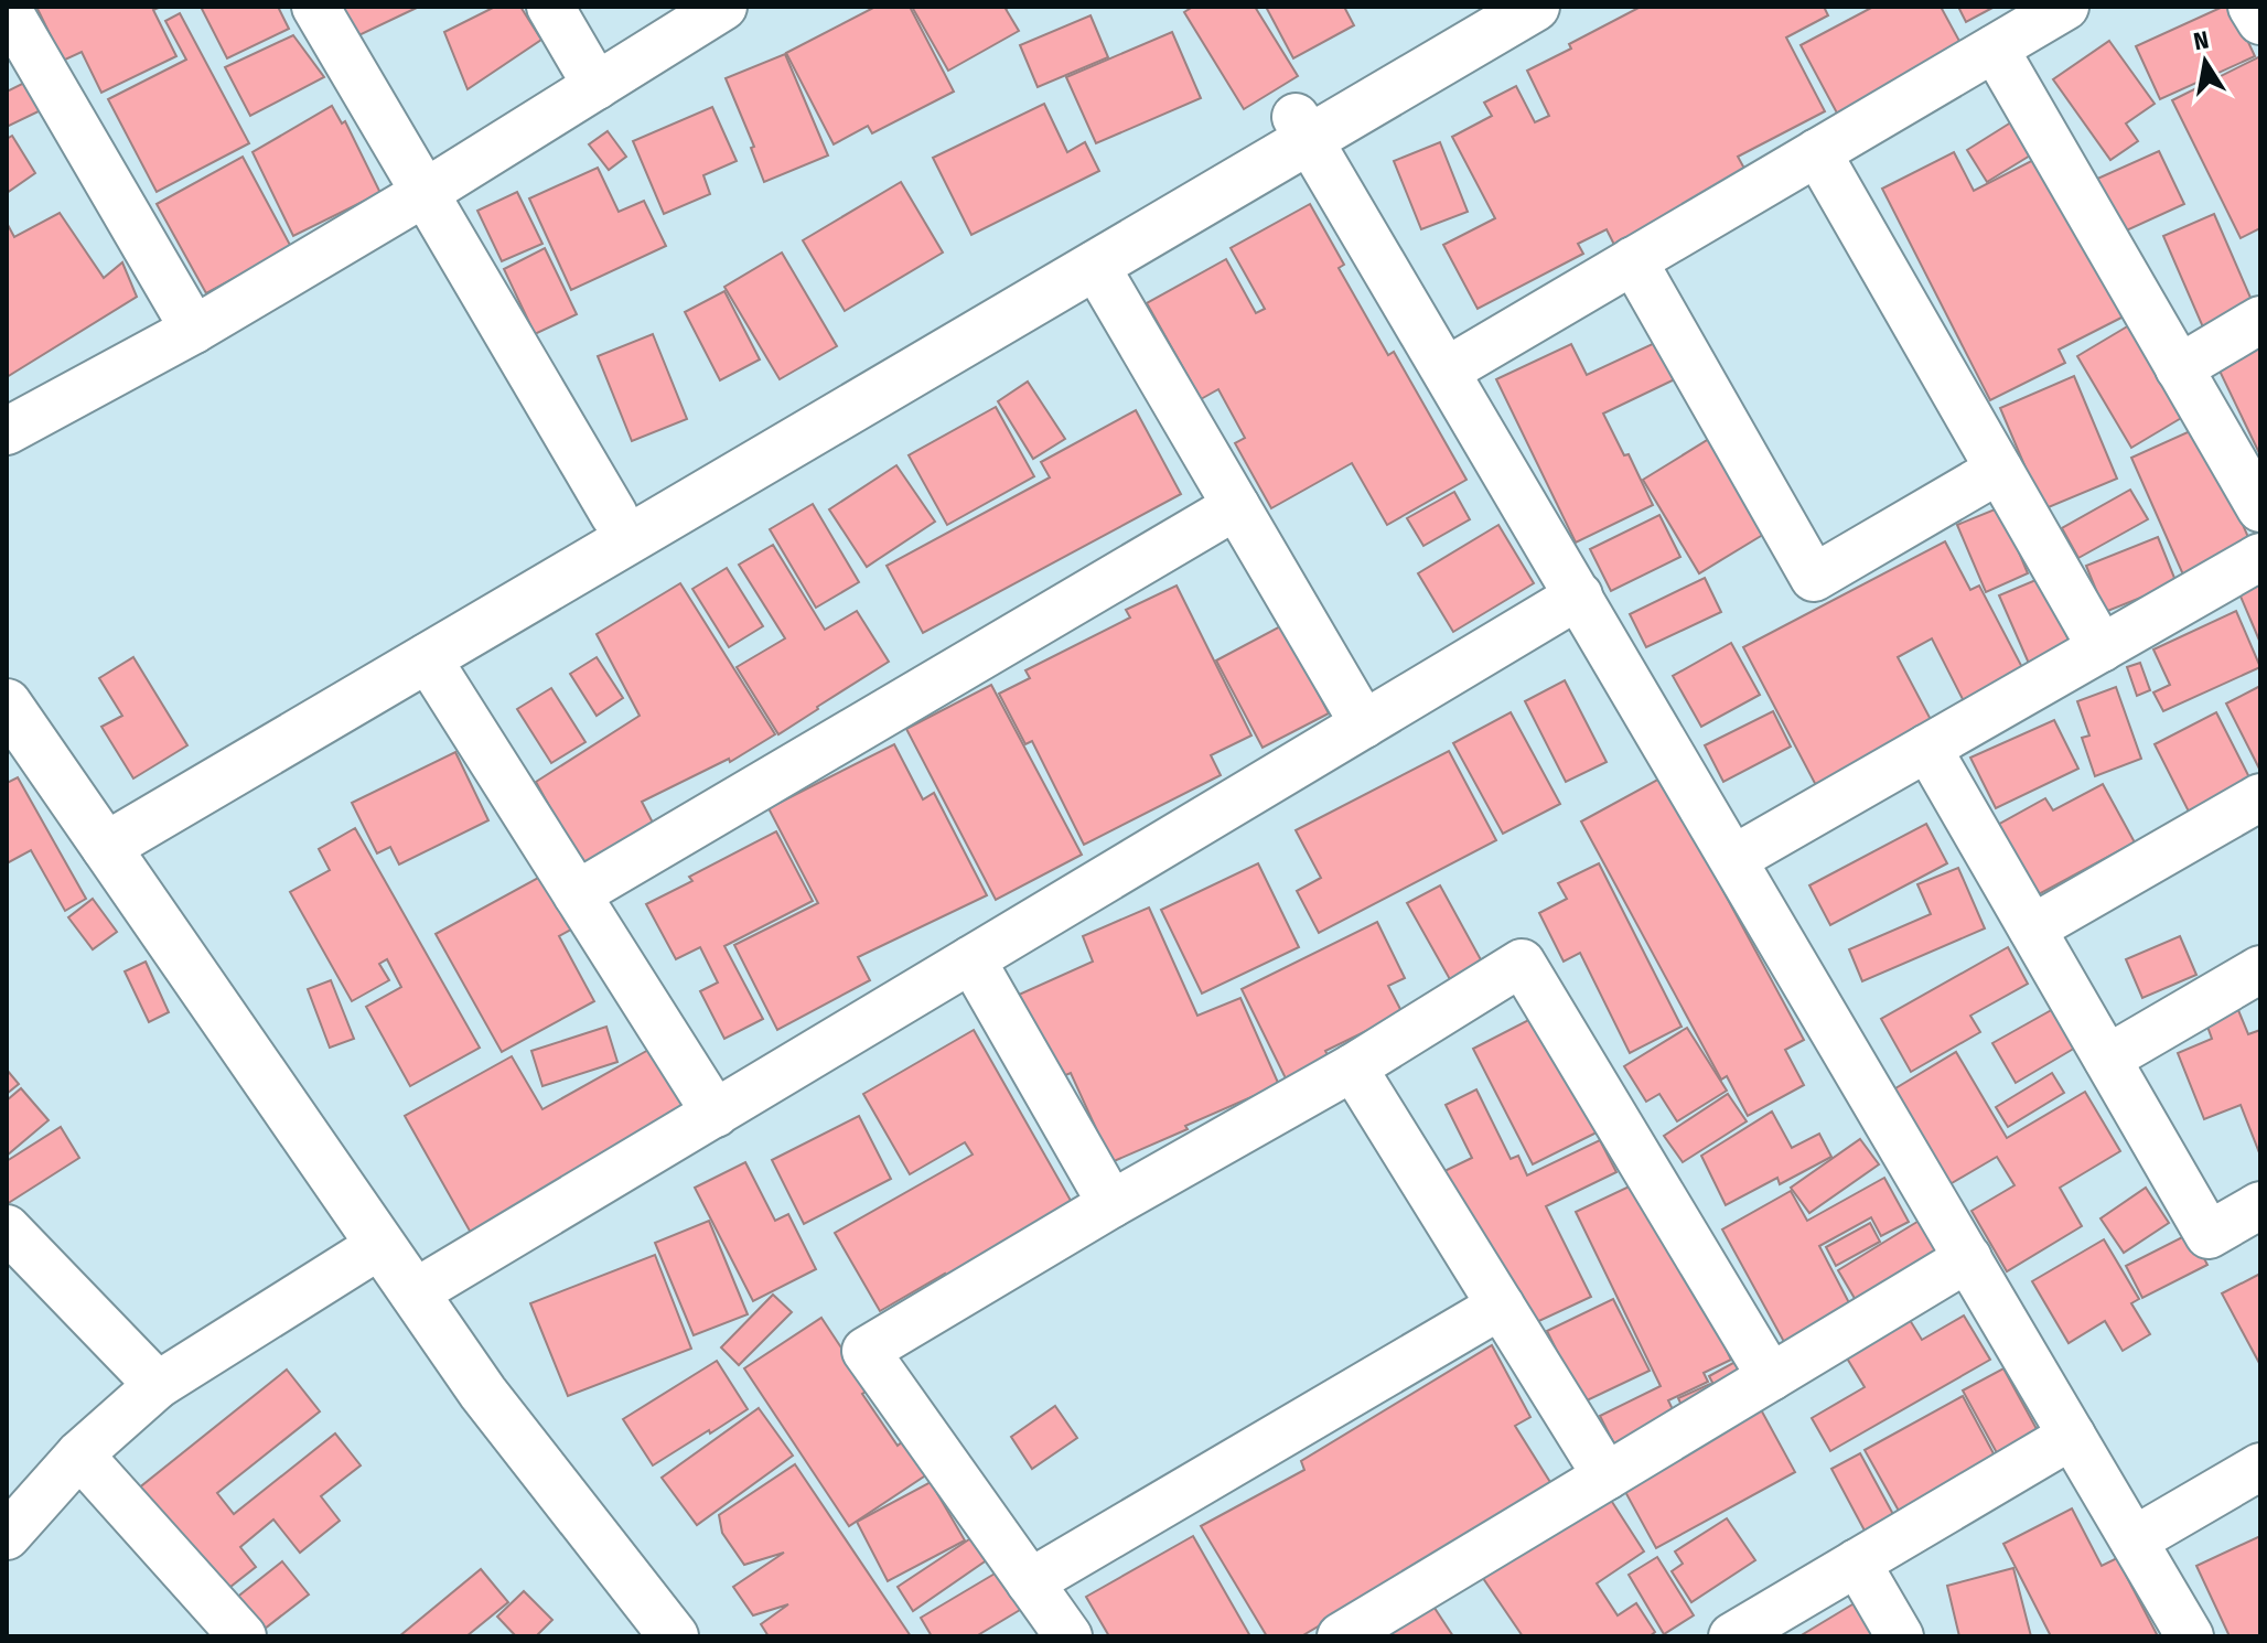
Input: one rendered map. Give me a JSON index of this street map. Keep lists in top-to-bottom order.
{
  "north": "top"
}
